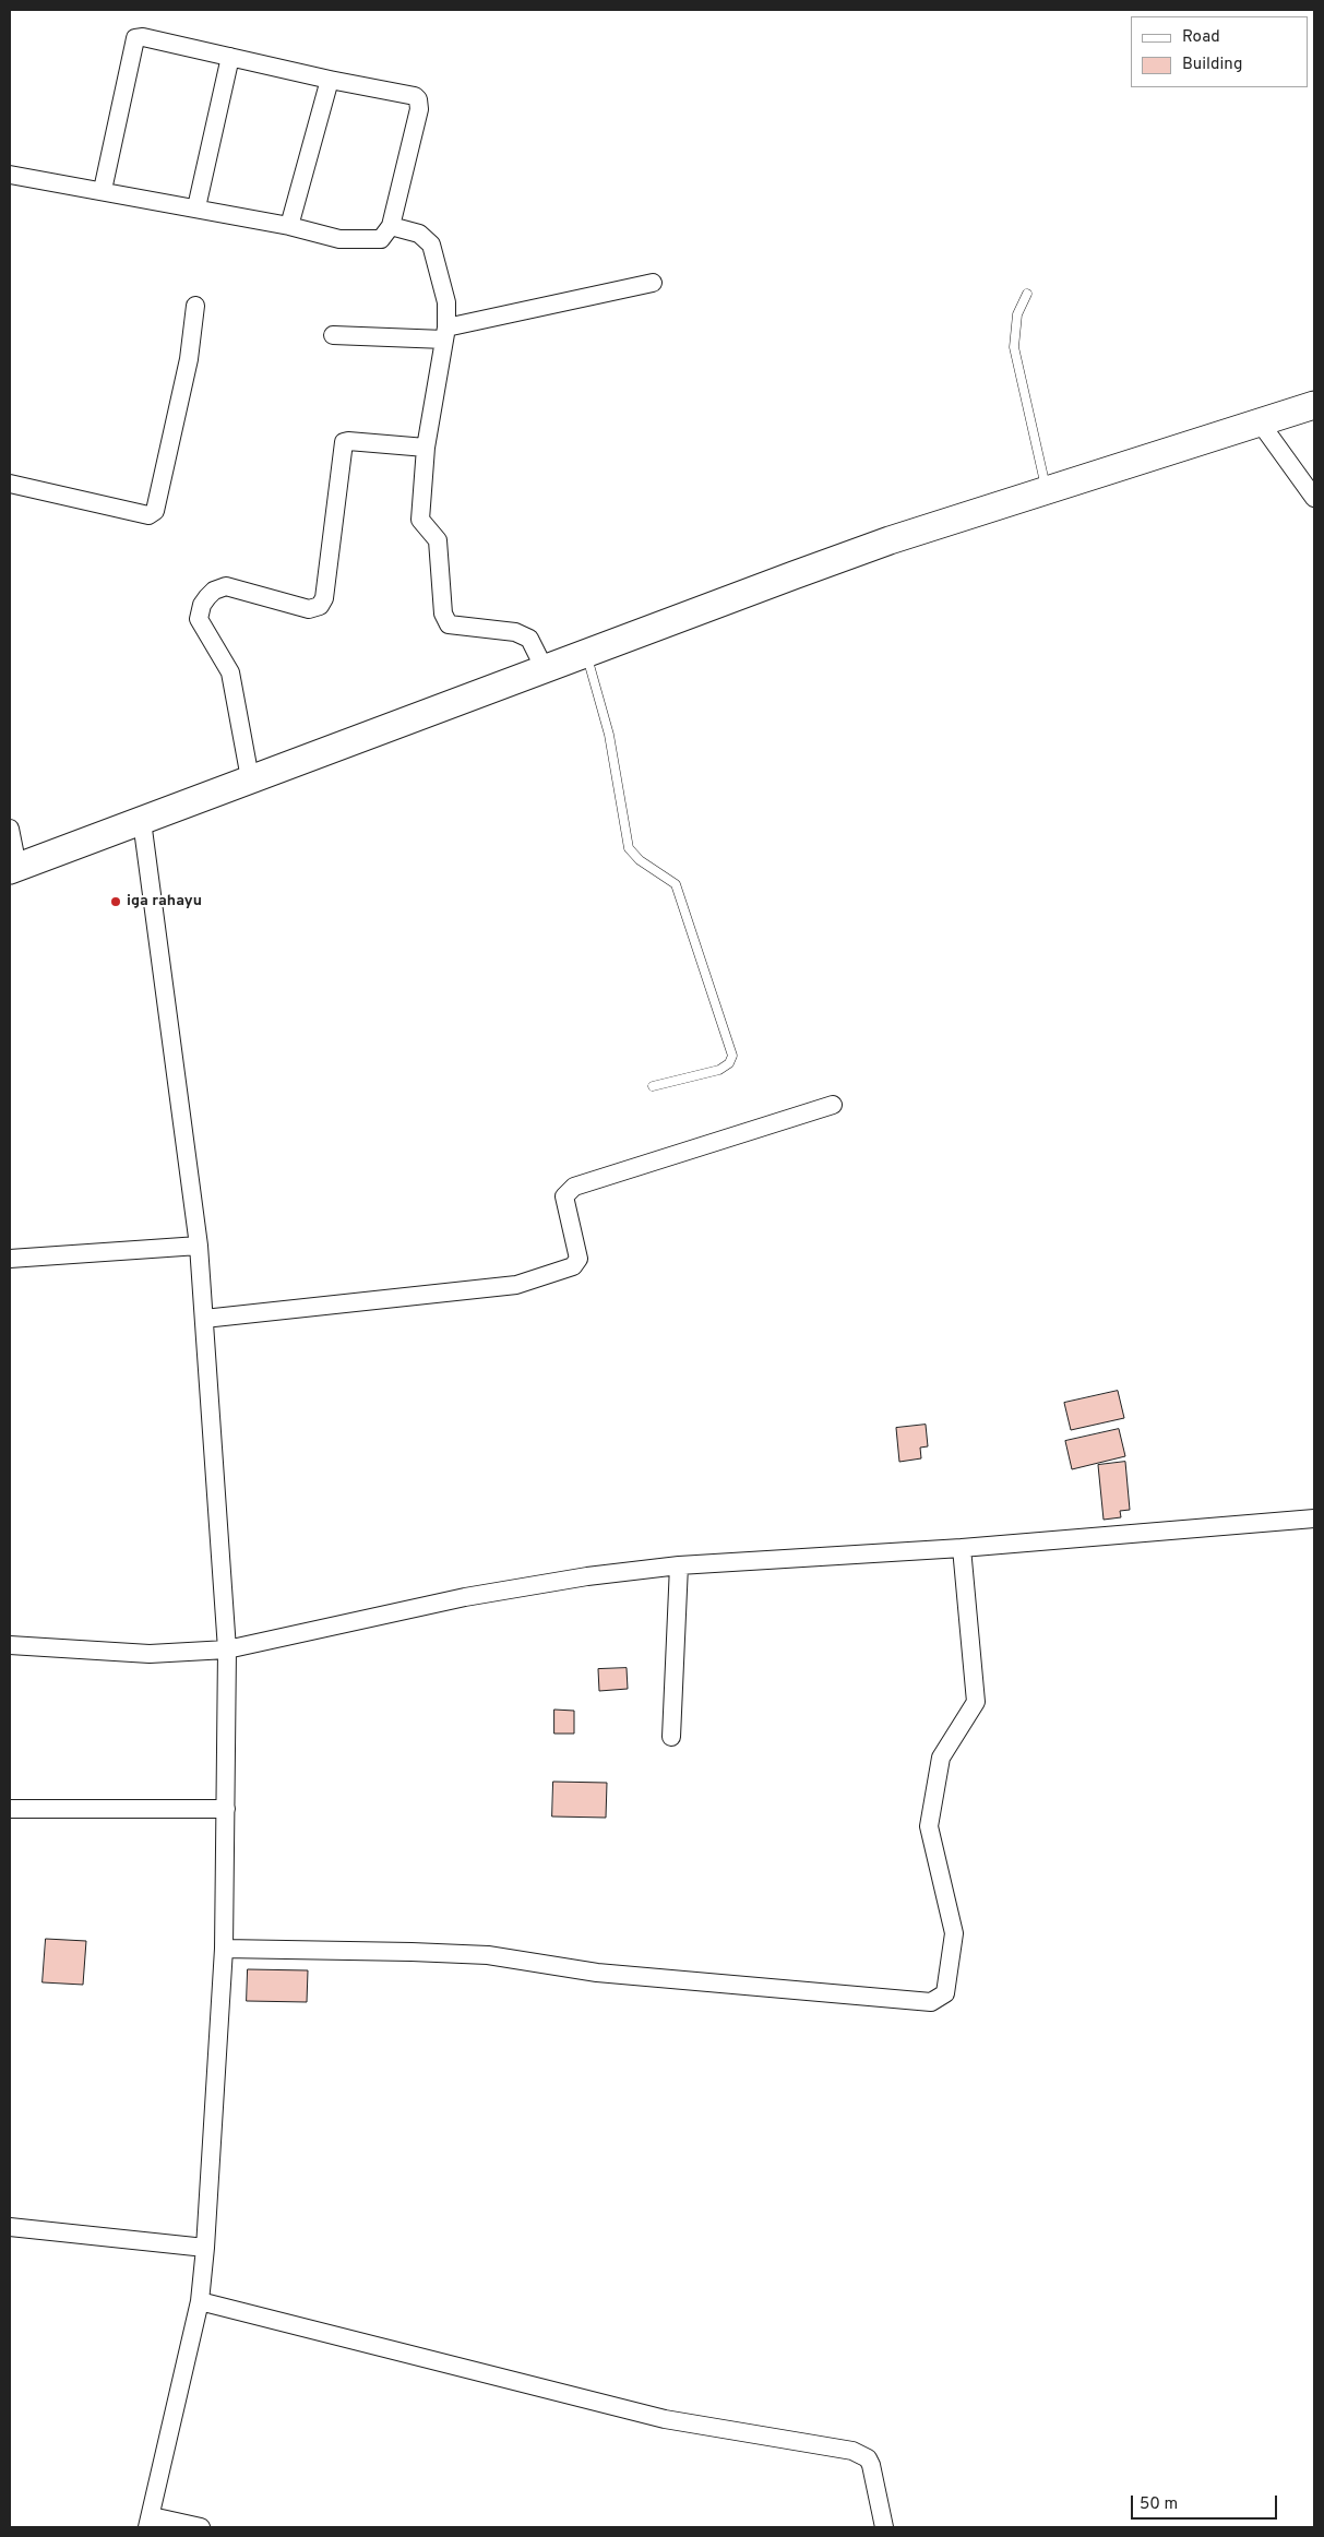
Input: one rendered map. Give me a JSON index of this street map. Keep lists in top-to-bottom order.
{
  "places": ["iga rahayu"],
  "legend": ["Road", "Building"],
  "scale_bar": "50 m"
}
